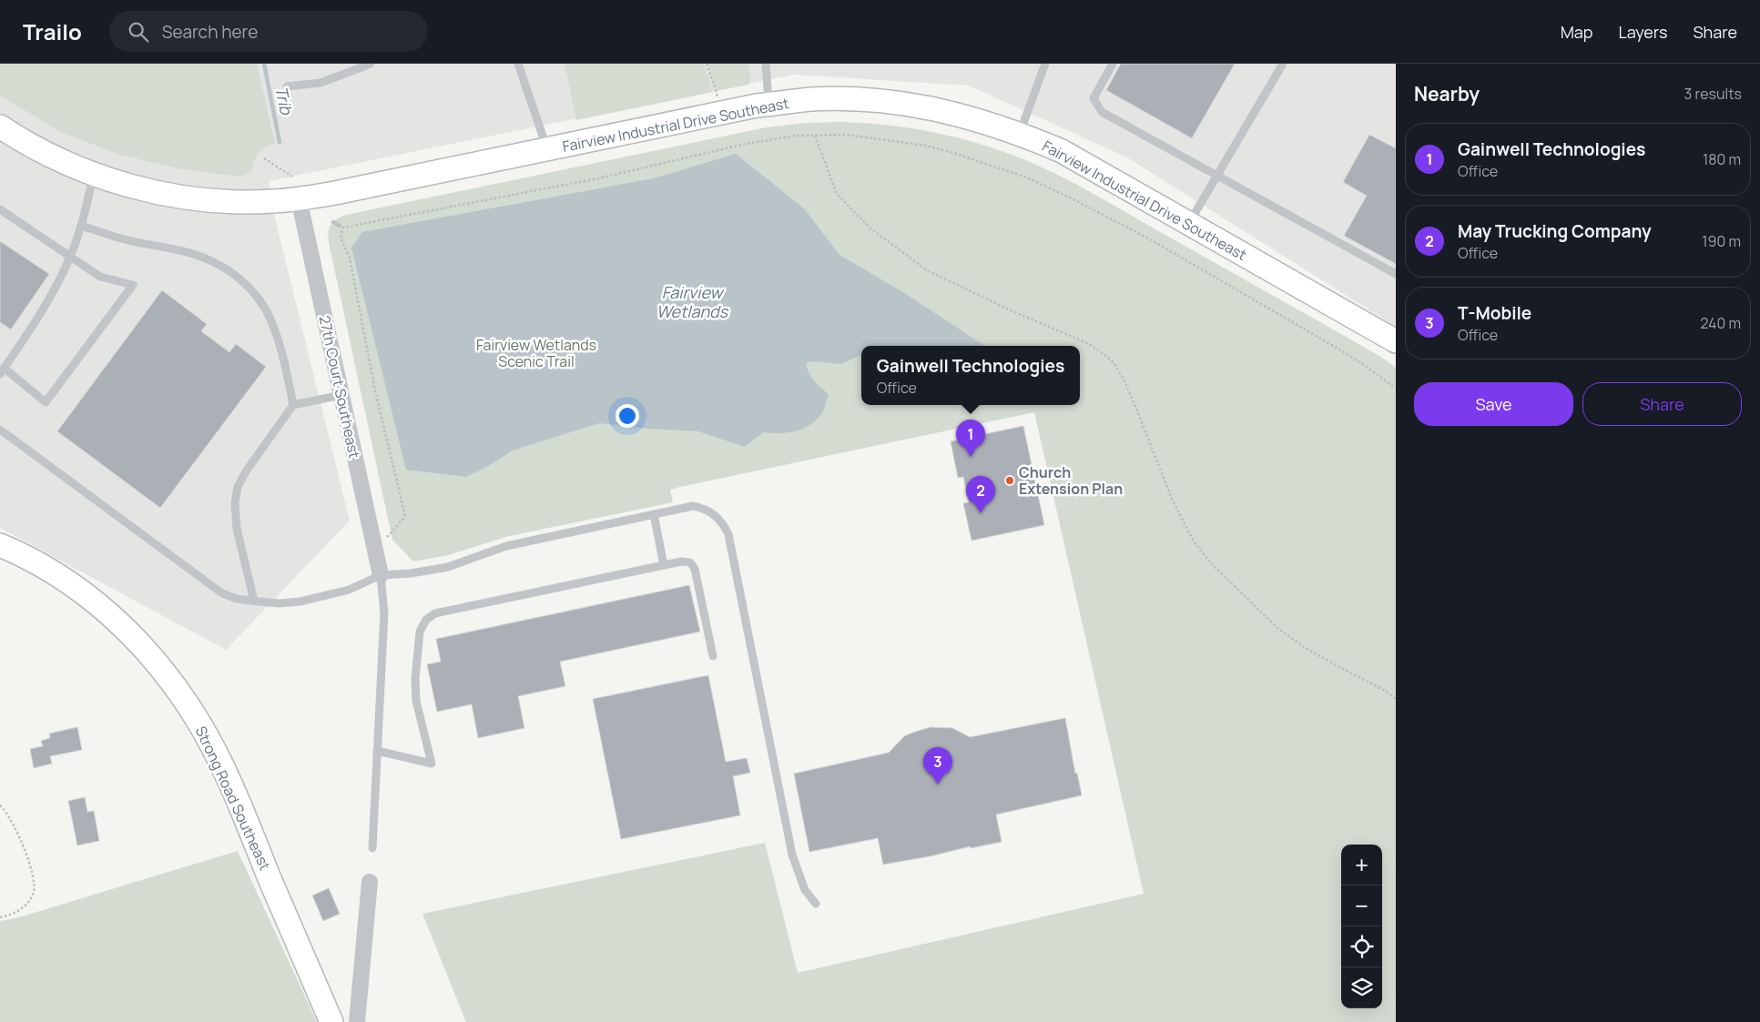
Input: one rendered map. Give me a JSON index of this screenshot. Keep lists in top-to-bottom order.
{
  "streets": {
    "main road": ["Fairview Industrial Drive Southeast", "Strong Road Southeast"],
    "street": ["27th Court Southeast"]
  },
  "crossings": [
    ["Fairview Industrial Drive Southeast", "27th Court Southeast"]
  ],
  "water": ["Trib", "Fairview Wetlands"],
  "parks": ["Fairview Wetlands Scenic Trail"],
  "places": ["Church Extension Plan"],
  "page": {
    "header": "Trailo",
    "search": "Search here",
    "nav": ["Map", "Layers", "Share"],
    "heading": ["Nearby", "3 results"],
    "list": [
      {
        "mark": "1",
        "name": "Gainwell Technologies",
        "note": "Office",
        "value": "180 m"
      },
      {
        "mark": "2",
        "name": "May Trucking Company",
        "note": "Office",
        "value": "190 m"
      },
      {
        "mark": "3",
        "name": "T-Mobile",
        "note": "Office",
        "value": "240 m"
      }
    ],
    "popup": ["Gainwell Technologies", "Office"],
    "buttons": ["Save", "Share"],
    "pins": ["1", "2", "3"],
    "map_buttons": ["+", "−"]
  }
}
